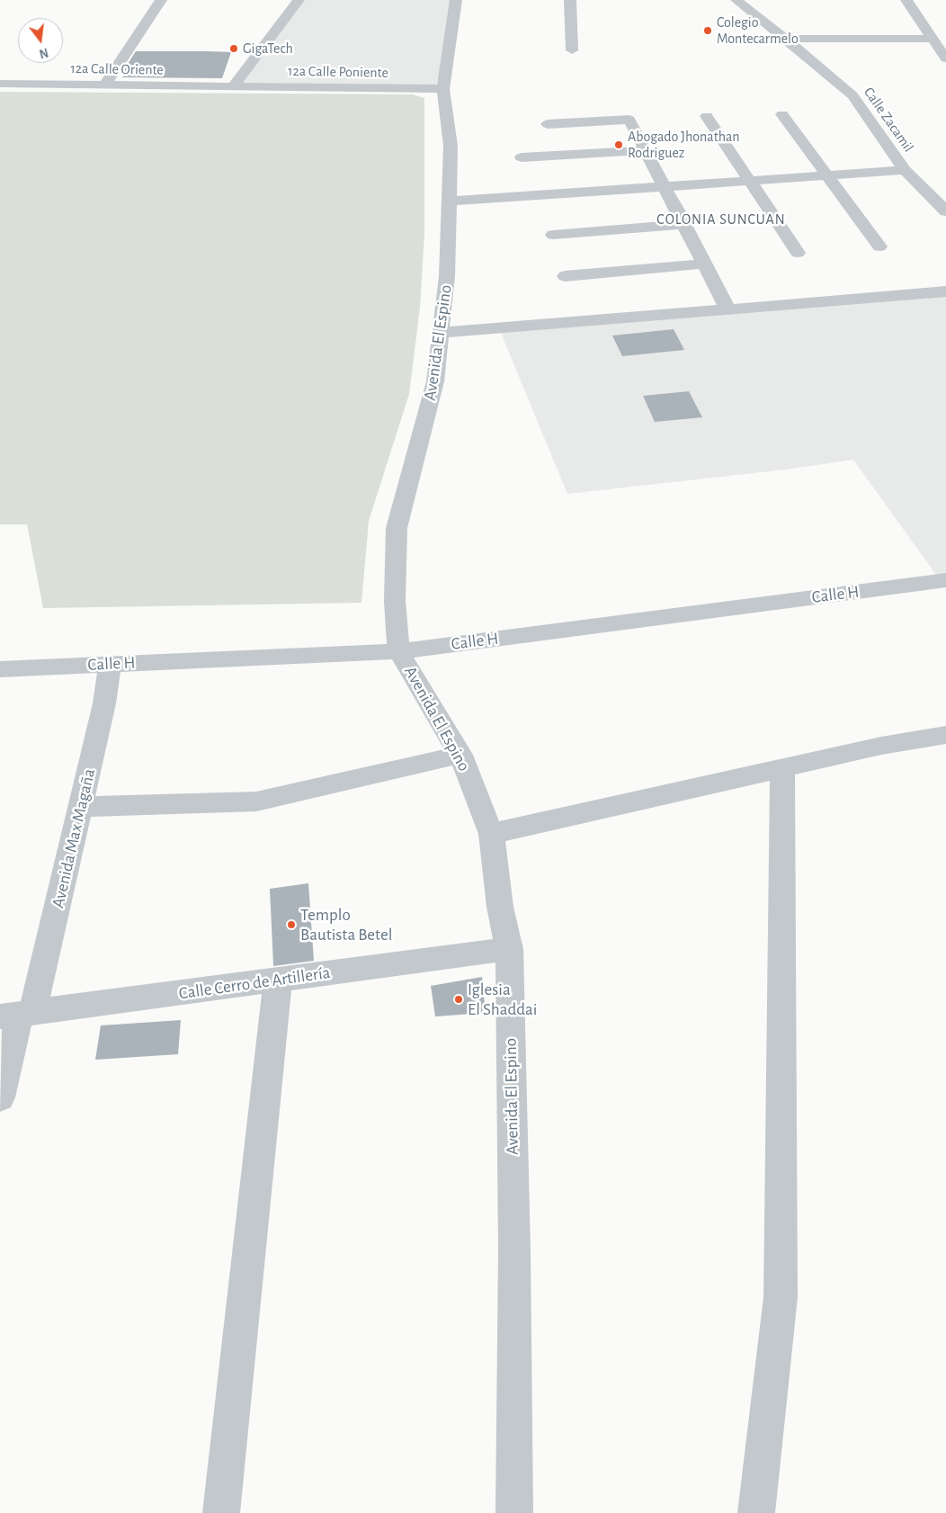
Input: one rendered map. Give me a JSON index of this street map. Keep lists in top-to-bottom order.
{
  "streets": {
    "street": [
      "12a Calle Oriente",
      "12a Calle Poniente",
      "Calle Zacamil",
      "Avenida El Espino",
      "Calle H",
      "Avenida Max Magaña",
      "Calle Cerro de Artillería"
    ]
  },
  "crossings": [
    ["12a Calle Oriente", "12a Calle Poniente"],
    ["12a Calle Poniente", "Avenida El Espino"],
    ["Avenida El Espino", "Calle H"],
    ["Avenida El Espino", "Calle Cerro de Artillería"],
    ["Calle H", "Avenida Max Magaña"],
    ["Avenida Max Magaña", "Calle Cerro de Artillería"]
  ],
  "districts": ["COLONIA SUNCUAN"],
  "places": [
    "Colegio Montecarmelo",
    "GigaTech",
    "Abogado Jhonathan Rodriguez",
    "Templo Bautista Betel",
    "Iglesia El Shaddai"
  ],
  "north": "bottom"
}
